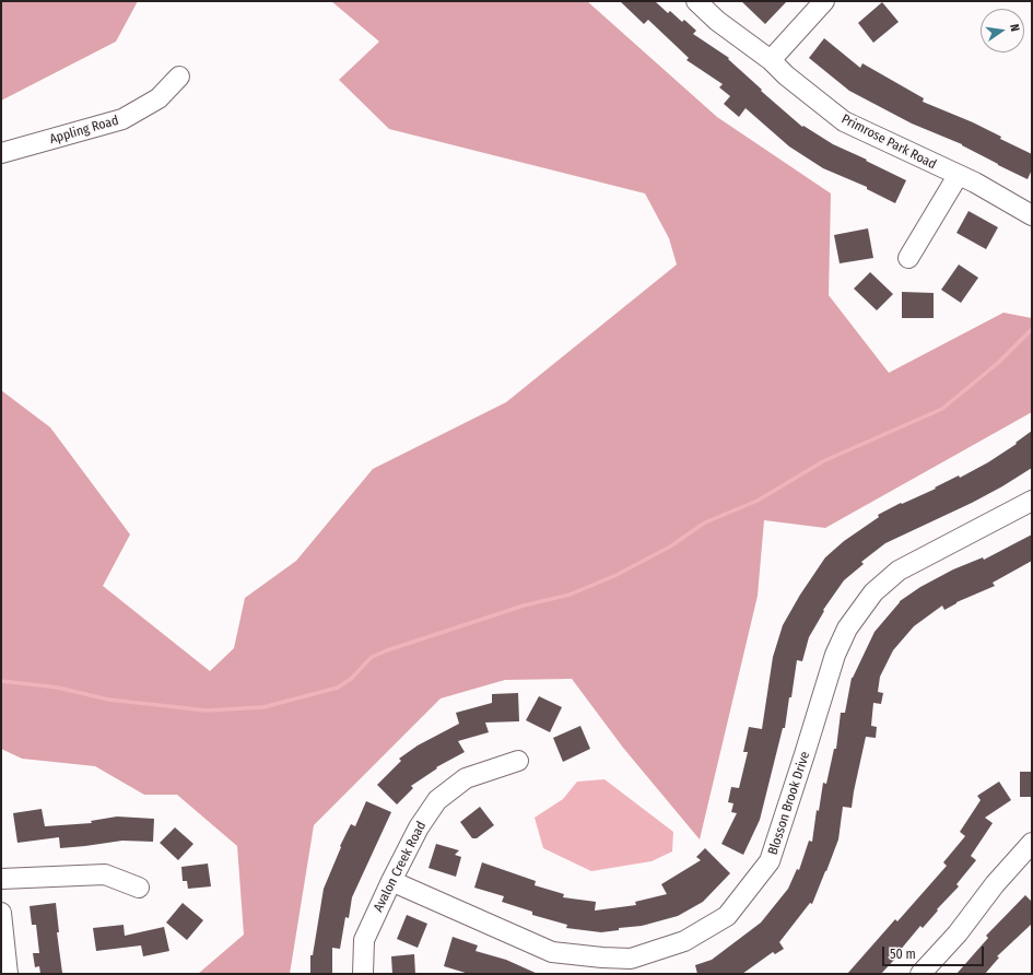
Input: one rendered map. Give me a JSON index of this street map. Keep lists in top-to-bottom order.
{
  "streets": {
    "street": [
      "Appling Road",
      "Primrose Park Road",
      "Blosson Brook Drive",
      "Avalon Creek Road"
    ]
  },
  "crossings": [
    ["Blosson Brook Drive", "Avalon Creek Road"]
  ],
  "scale_bar": "50 m",
  "north": "right"
}
